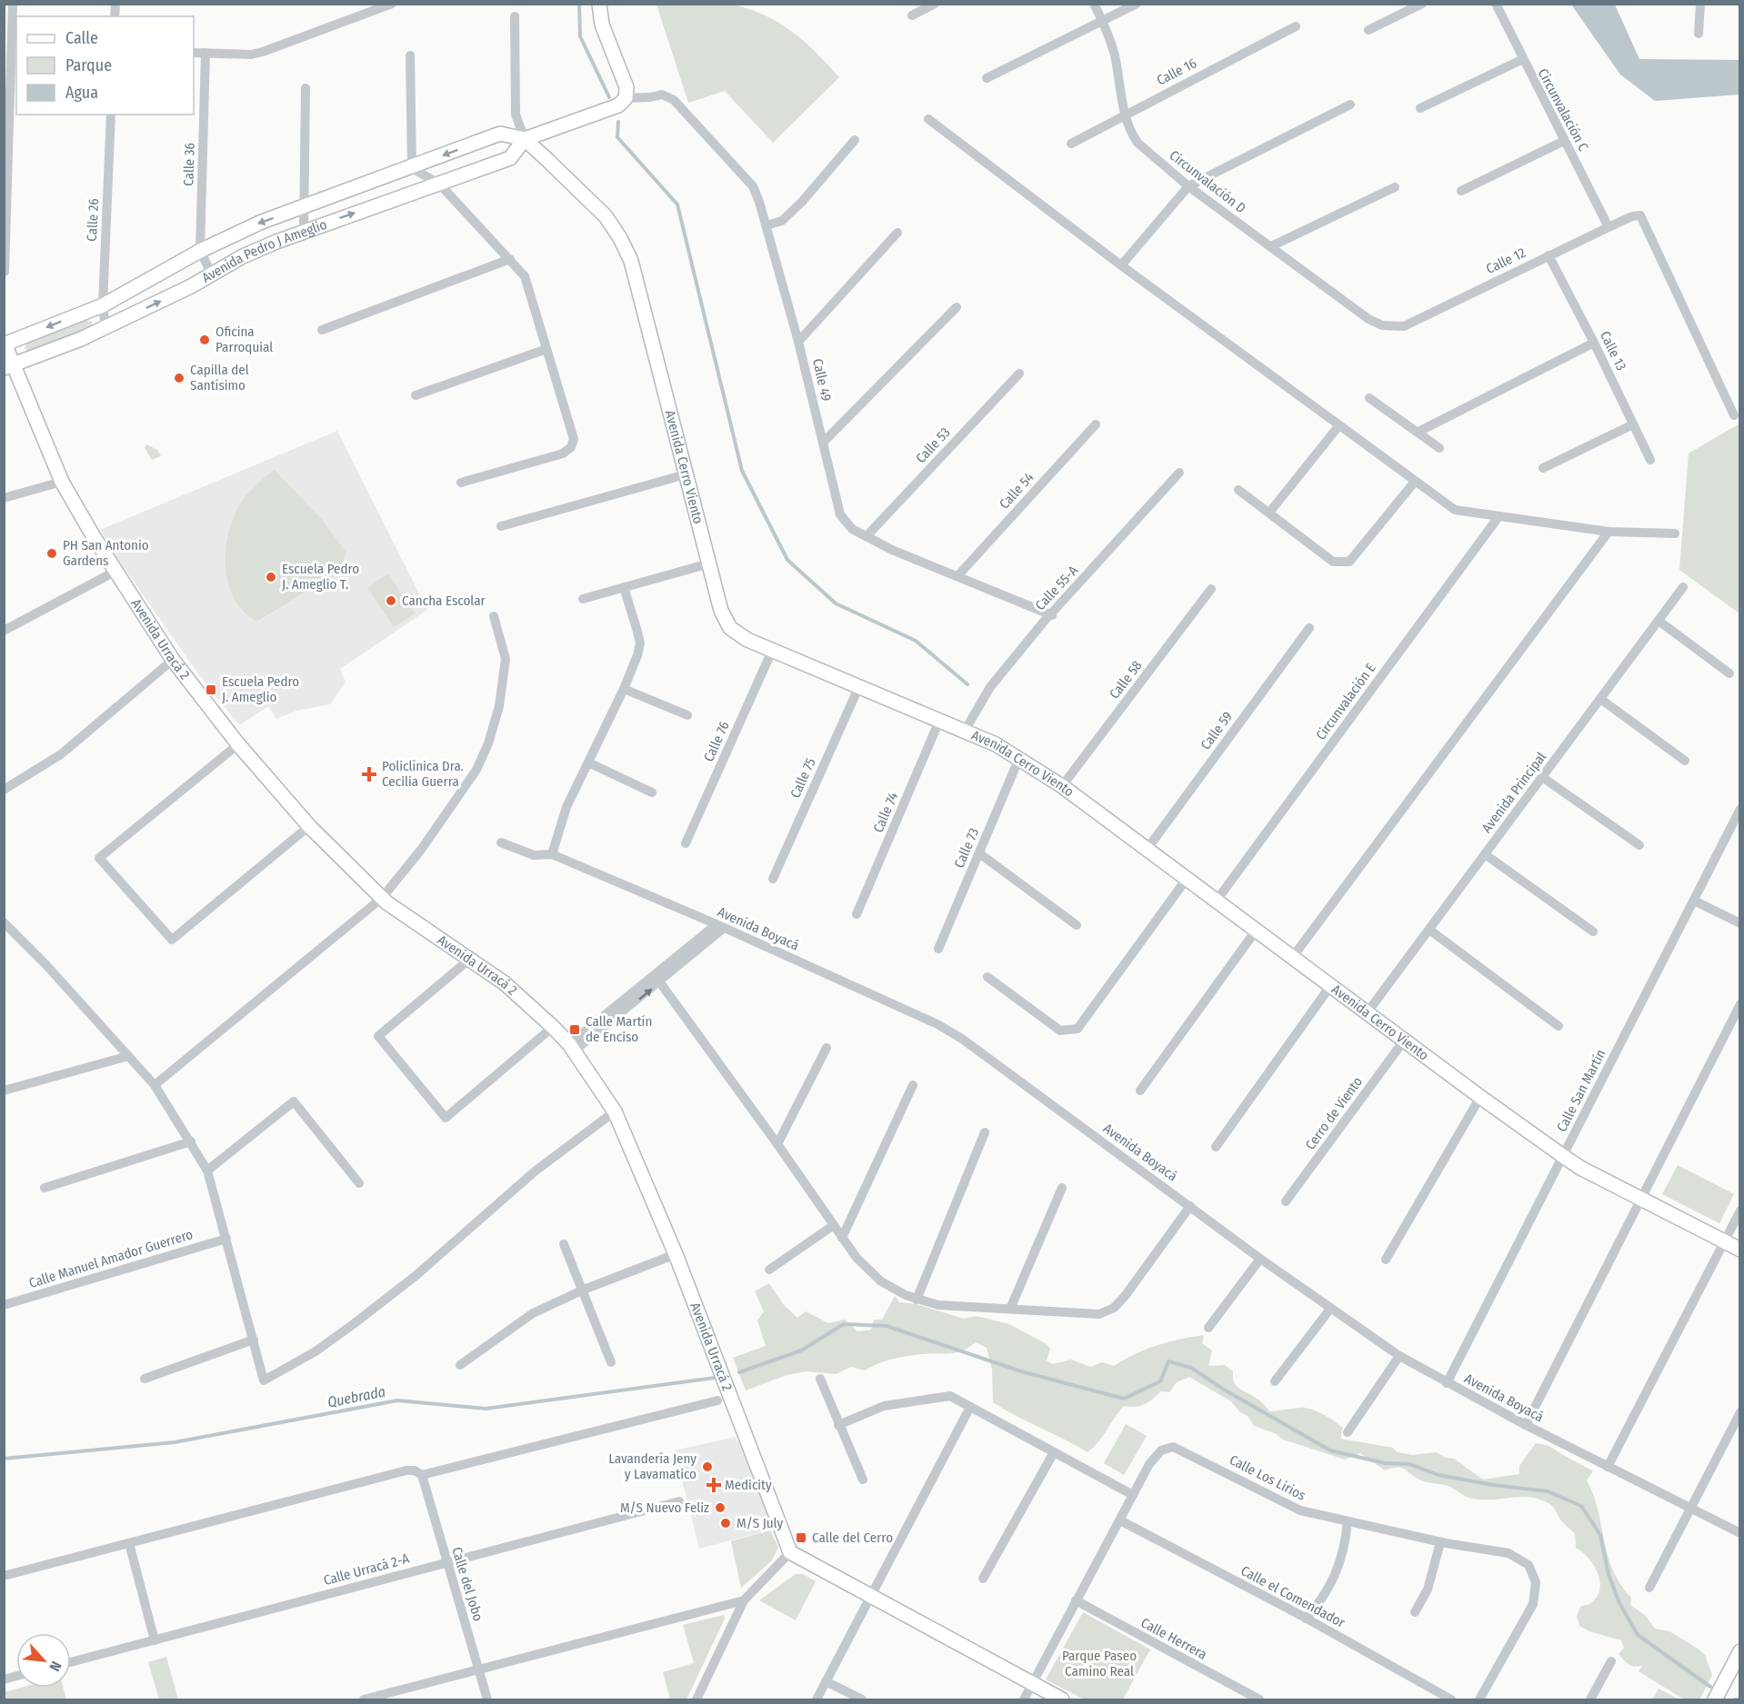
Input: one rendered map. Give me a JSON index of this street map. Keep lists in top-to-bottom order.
{
  "streets": {
    "street": [
      "Calle 16",
      "Circunvalación C",
      "Calle 36",
      "Circunvalación D",
      "Calle 26",
      "Avenida Pedro J Ameglio",
      "Calle 12",
      "Calle 13",
      "Calle 49",
      "Calle 53",
      "Avenida Cerro Viento",
      "Calle 54",
      "Calle 55-A",
      "Avenida Urracá 2",
      "Calle 58",
      "Circunvalación E",
      "Calle 59",
      "Calle 76",
      "Calle 75",
      "Avenida Principal",
      "Calle 74",
      "Calle 73",
      "Avenida Boyacá",
      "Calle San Martín",
      "Cerro de Viento",
      "Calle Manuel Amador Guerrero",
      "Calle Los Lirios",
      "Calle Urracá 2-A",
      "Calle del Jobo",
      "Calle el Comendador",
      "Calle Herrera"
    ]
  },
  "crossings": [
    ["Calle 16", "Circunvalación D"],
    ["Circunvalación C", "Calle 12"],
    ["Calle 36", "Avenida Pedro J Ameglio"],
    ["Circunvalación D", "Calle 12"],
    ["Calle 26", "Avenida Pedro J Ameglio"],
    ["Avenida Pedro J Ameglio", "Calle 49"],
    ["Avenida Pedro J Ameglio", "Avenida Cerro Viento"],
    ["Avenida Pedro J Ameglio", "Avenida Urracá 2"],
    ["Calle 12", "Calle 13"],
    ["Calle 49", "Calle 53"],
    ["Calle 49", "Calle 54"],
    ["Calle 49", "Calle 55-A"],
    ["Avenida Cerro Viento", "Calle 55-A"],
    ["Avenida Cerro Viento", "Calle 58"],
    ["Avenida Cerro Viento", "Circunvalación E"],
    ["Avenida Cerro Viento", "Calle 59"],
    ["Avenida Cerro Viento", "Calle 76"],
    ["Avenida Cerro Viento", "Calle 75"],
    ["Avenida Cerro Viento", "Avenida Principal"],
    ["Avenida Cerro Viento", "Calle 74"],
    ["Avenida Cerro Viento", "Calle 73"],
    ["Avenida Cerro Viento", "Calle San Martín"],
    ["Avenida Cerro Viento", "Cerro de Viento"],
    ["Avenida Boyacá", "Calle San Martín"],
    ["Calle Los Lirios", "Calle el Comendador"],
    ["Calle Los Lirios", "Calle Herrera"],
    ["Calle Urracá 2-A", "Calle del Jobo"]
  ],
  "water": ["Quebrada"],
  "parks": ["Parque Paseo Camino Real"],
  "places": {
    "other": [
      "Oficina Parroquial",
      "Capilla del Santísimo",
      "PH San Antonio Gardens",
      "Escuela Pedro J. Ameglio T.",
      "Cancha Escolar",
      "Lavandería Jeny y Lavamatico",
      "M/S Nuevo Feliz",
      "M/S July"
    ],
    "transit": ["Escuela Pedro J. Ameglio", "Calle Martín de Enciso", "Calle del Cerro"],
    "health": ["Policlínica Dra. Cecilia Guerra", "Medicity"]
  },
  "legend": ["Calle", "Parque", "Agua"],
  "north": "bottom right"
}
